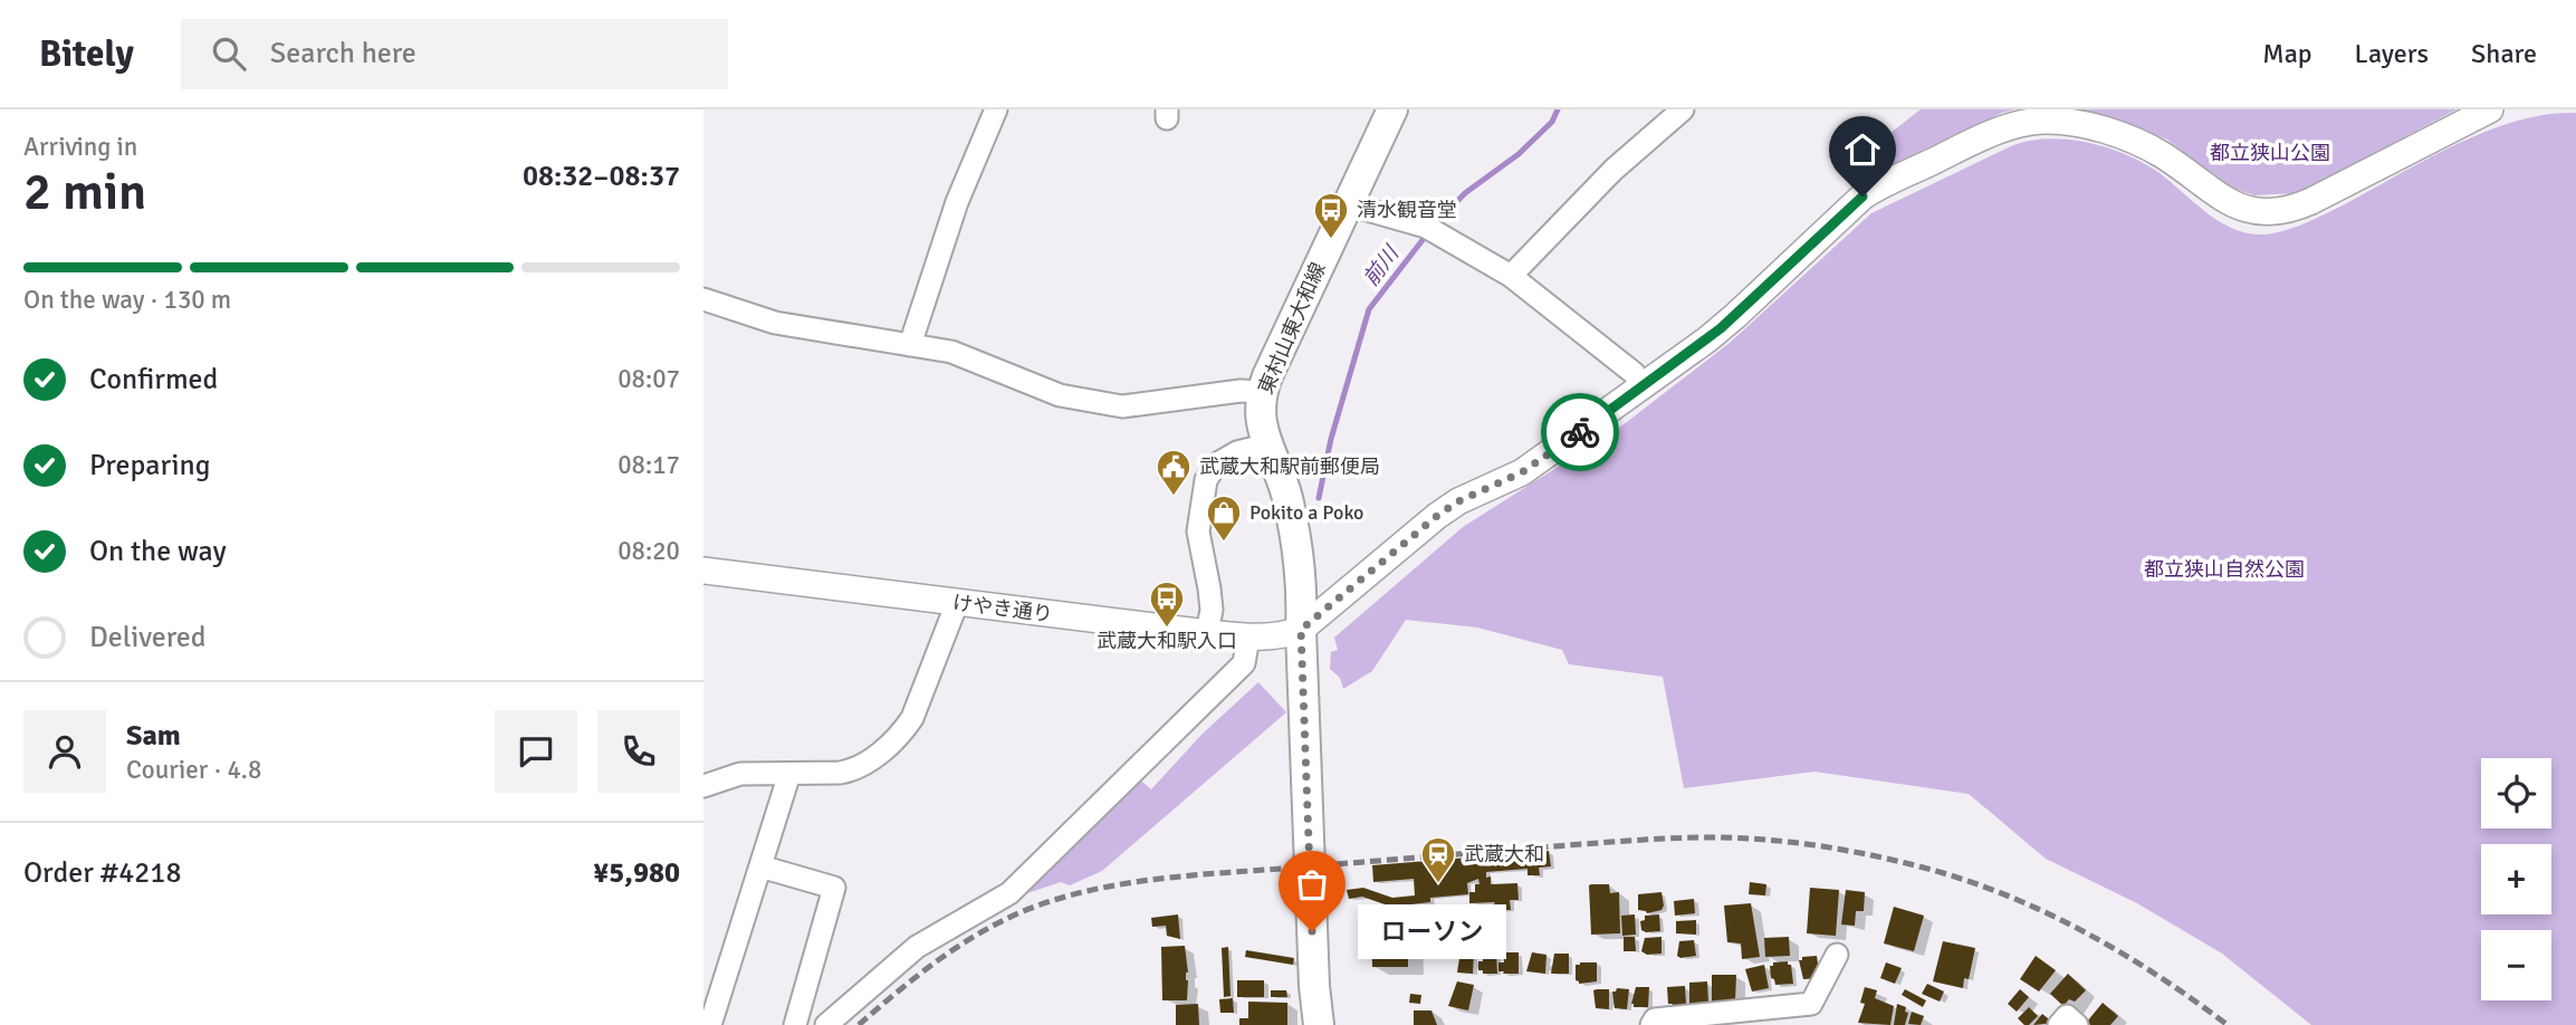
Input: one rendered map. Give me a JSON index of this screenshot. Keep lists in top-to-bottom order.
{
  "streets": {
    "main road": ["東村山東大和線"],
    "street": ["けやき通り"]
  },
  "crossings": [
    ["東村山東大和線", "けやき通り"]
  ],
  "water": ["前川"],
  "parks": ["都立狭山公園", "都立狭山自然公園"],
  "places": {
    "bus stop": ["清水観音堂", "武蔵大和駅入口"],
    "public building": ["武蔵大和駅前郵便局"],
    "shop": ["Pokito a Poko"],
    "station": ["武蔵大和"],
    "other": ["ローソン"]
  },
  "page": {
    "header": "Bitely",
    "search": "Search here",
    "nav": ["Map", "Layers", "Share"],
    "heading": ["2 min", "Arriving in", "08:32–08:37"],
    "panel": [
      "Sam",
      "Courier · 4.8",
      "Order #4218",
      "¥5,980"
    ],
    "bar": "On the way · 130 m",
    "list": [
      ["Confirmed", "08:07"],
      ["Preparing", "08:17"],
      ["On the way", "08:20"],
      "Delivered"
    ],
    "map_buttons": ["+", "−"],
    "bubble": "ローソン"
  }
}
